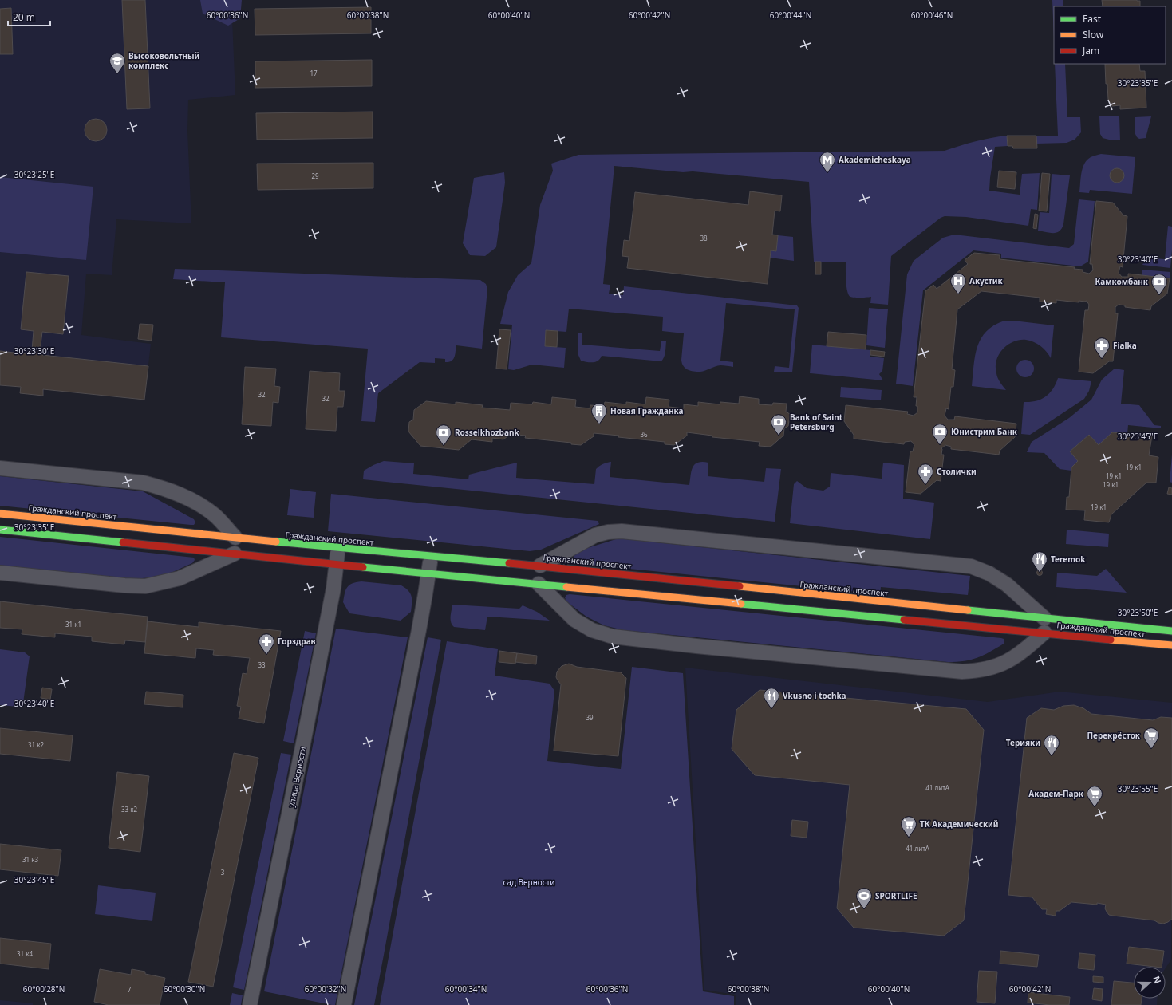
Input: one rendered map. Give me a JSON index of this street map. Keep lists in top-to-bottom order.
{
  "streets": {
    "main road": ["Гражданский проспект"],
    "street": ["улица Верности"]
  },
  "crossings": [
    ["Гражданский проспект", "улица Верности"]
  ],
  "parks": ["сад Верности"],
  "places": {
    "school or university": ["Высоковольтный комплекc"],
    "metro station": ["Akademicheskaya"],
    "hospital": ["Акустик"],
    "bank": [
      "Камкомбанк",
      "Bank of Saint Petersburg",
      "Юнистрим Банк",
      "Rosselkhozbank"
    ],
    "pharmacy": ["Fialka", "Столички", "Горздрав"],
    "building": ["Новая Гражданка"],
    "restaurant": ["Teremok", "Vkusno i tochka", "Терияки"],
    "supermarket": ["Перекрёсток", "Академ-Парк", "ТК Академический"],
    "sports": ["SPORTLIFE"]
  },
  "house_numbers": [
    "17",
    "29",
    "38",
    "32",
    "32",
    "36",
    "19 к1",
    "19 к1",
    "19 к1",
    "19 к1",
    "31 к1",
    "33",
    "39",
    "31 к2",
    "41 литА",
    "33 к2",
    "41 литА",
    "31 к3",
    "3",
    "31 к4",
    "7"
  ],
  "legend": ["Fast", "Slow", "Jam"],
  "scale_bar": "20 m",
  "north": "right",
  "coordinates": [
    "60°00'38\"N",
    "60°00'40\"N",
    "60°00'42\"N",
    "60°00'46\"N",
    "60°00'36\"N",
    "60°00'44\"N",
    "30°23'35\"E",
    "30°23'25\"E",
    "30°23'40\"E",
    "30°23'30\"E",
    "30°23'45\"E",
    "30°23'50\"E",
    "30°23'55\"E",
    "60°00'28\"N",
    "60°00'30\"N",
    "60°00'32\"N",
    "60°00'34\"N"
  ]
}
